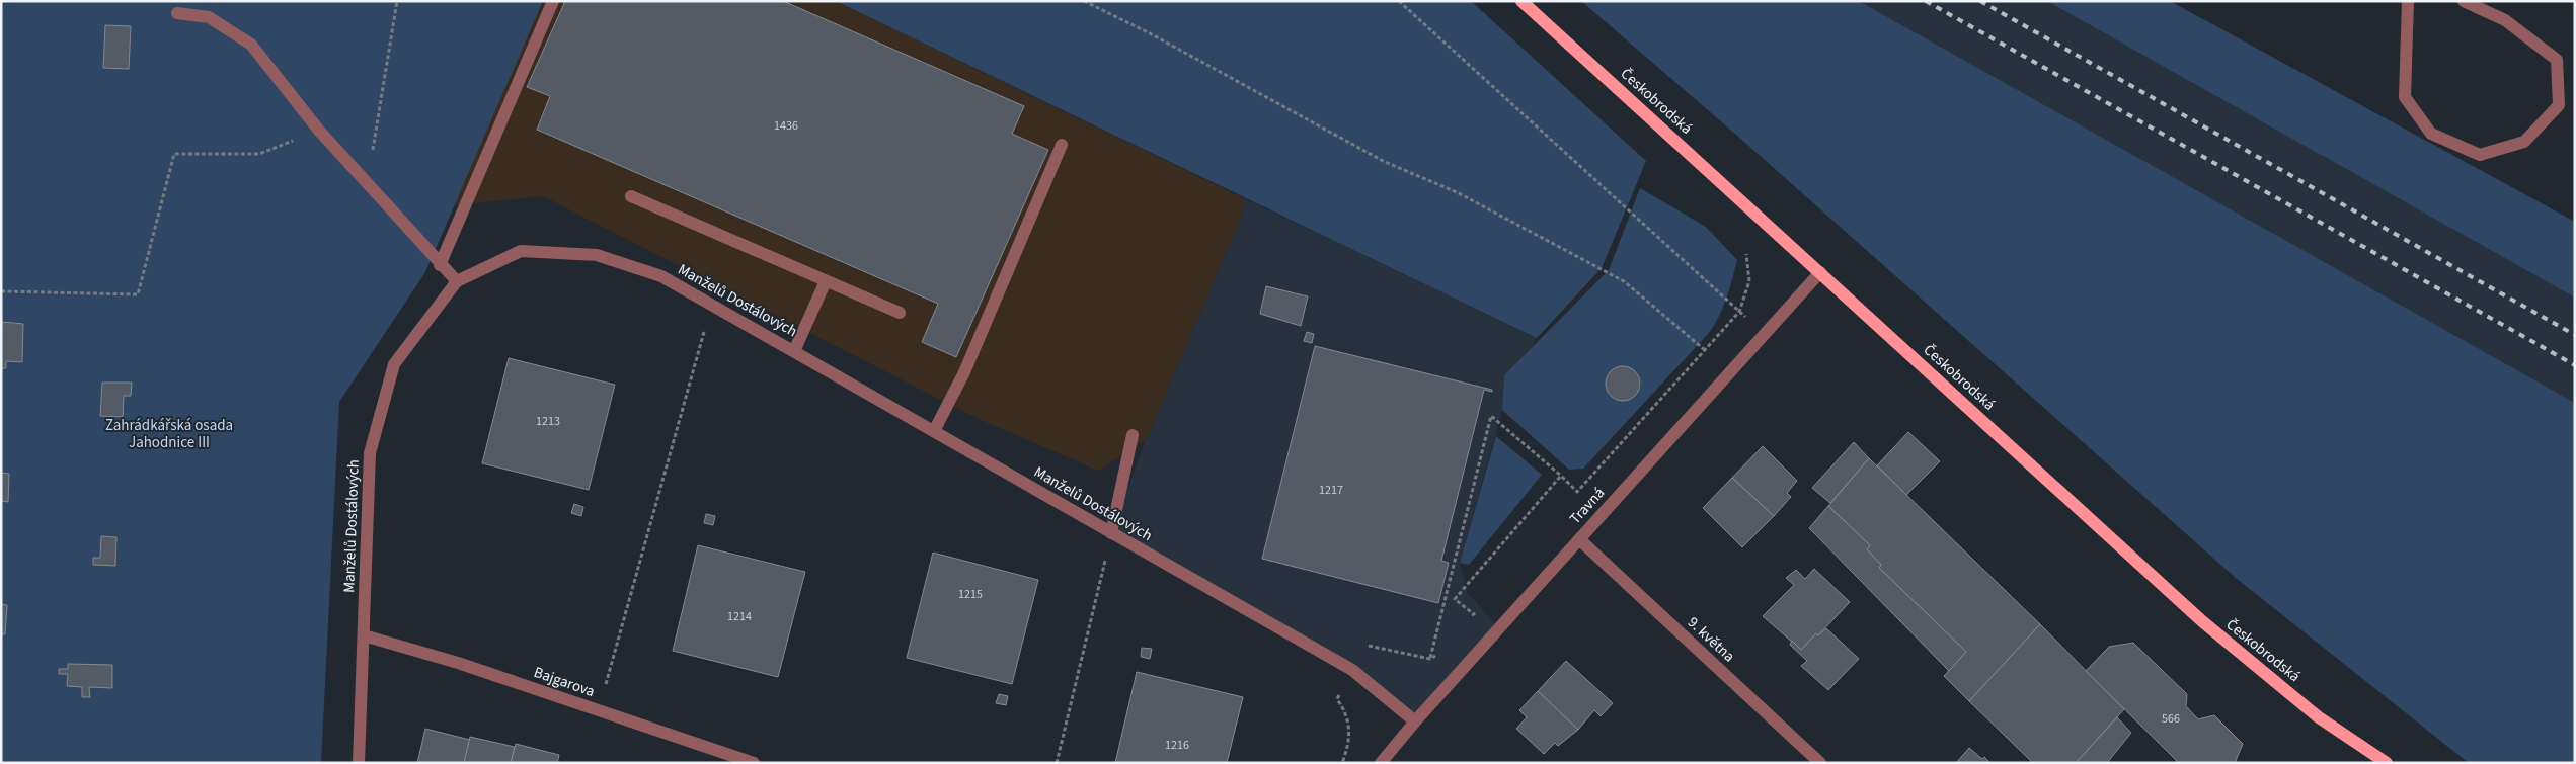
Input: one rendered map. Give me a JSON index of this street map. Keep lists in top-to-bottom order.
{
  "streets": {
    "main road": ["Českobrodská"],
    "street": [
      "Manželů Dostálových",
      "Travná",
      "9. května",
      "Bajgarova"
    ]
  },
  "crossings": [
    ["Českobrodská", "Travná"],
    ["Manželů Dostálových", "Travná"],
    ["Manželů Dostálových", "Bajgarova"],
    ["Travná", "9. května"]
  ],
  "parks": ["Zahrádkářská osada Jahodnice III"],
  "house_numbers": [
    "1436",
    "1213",
    "1217",
    "1215",
    "1214",
    "566",
    "1216"
  ]
}
